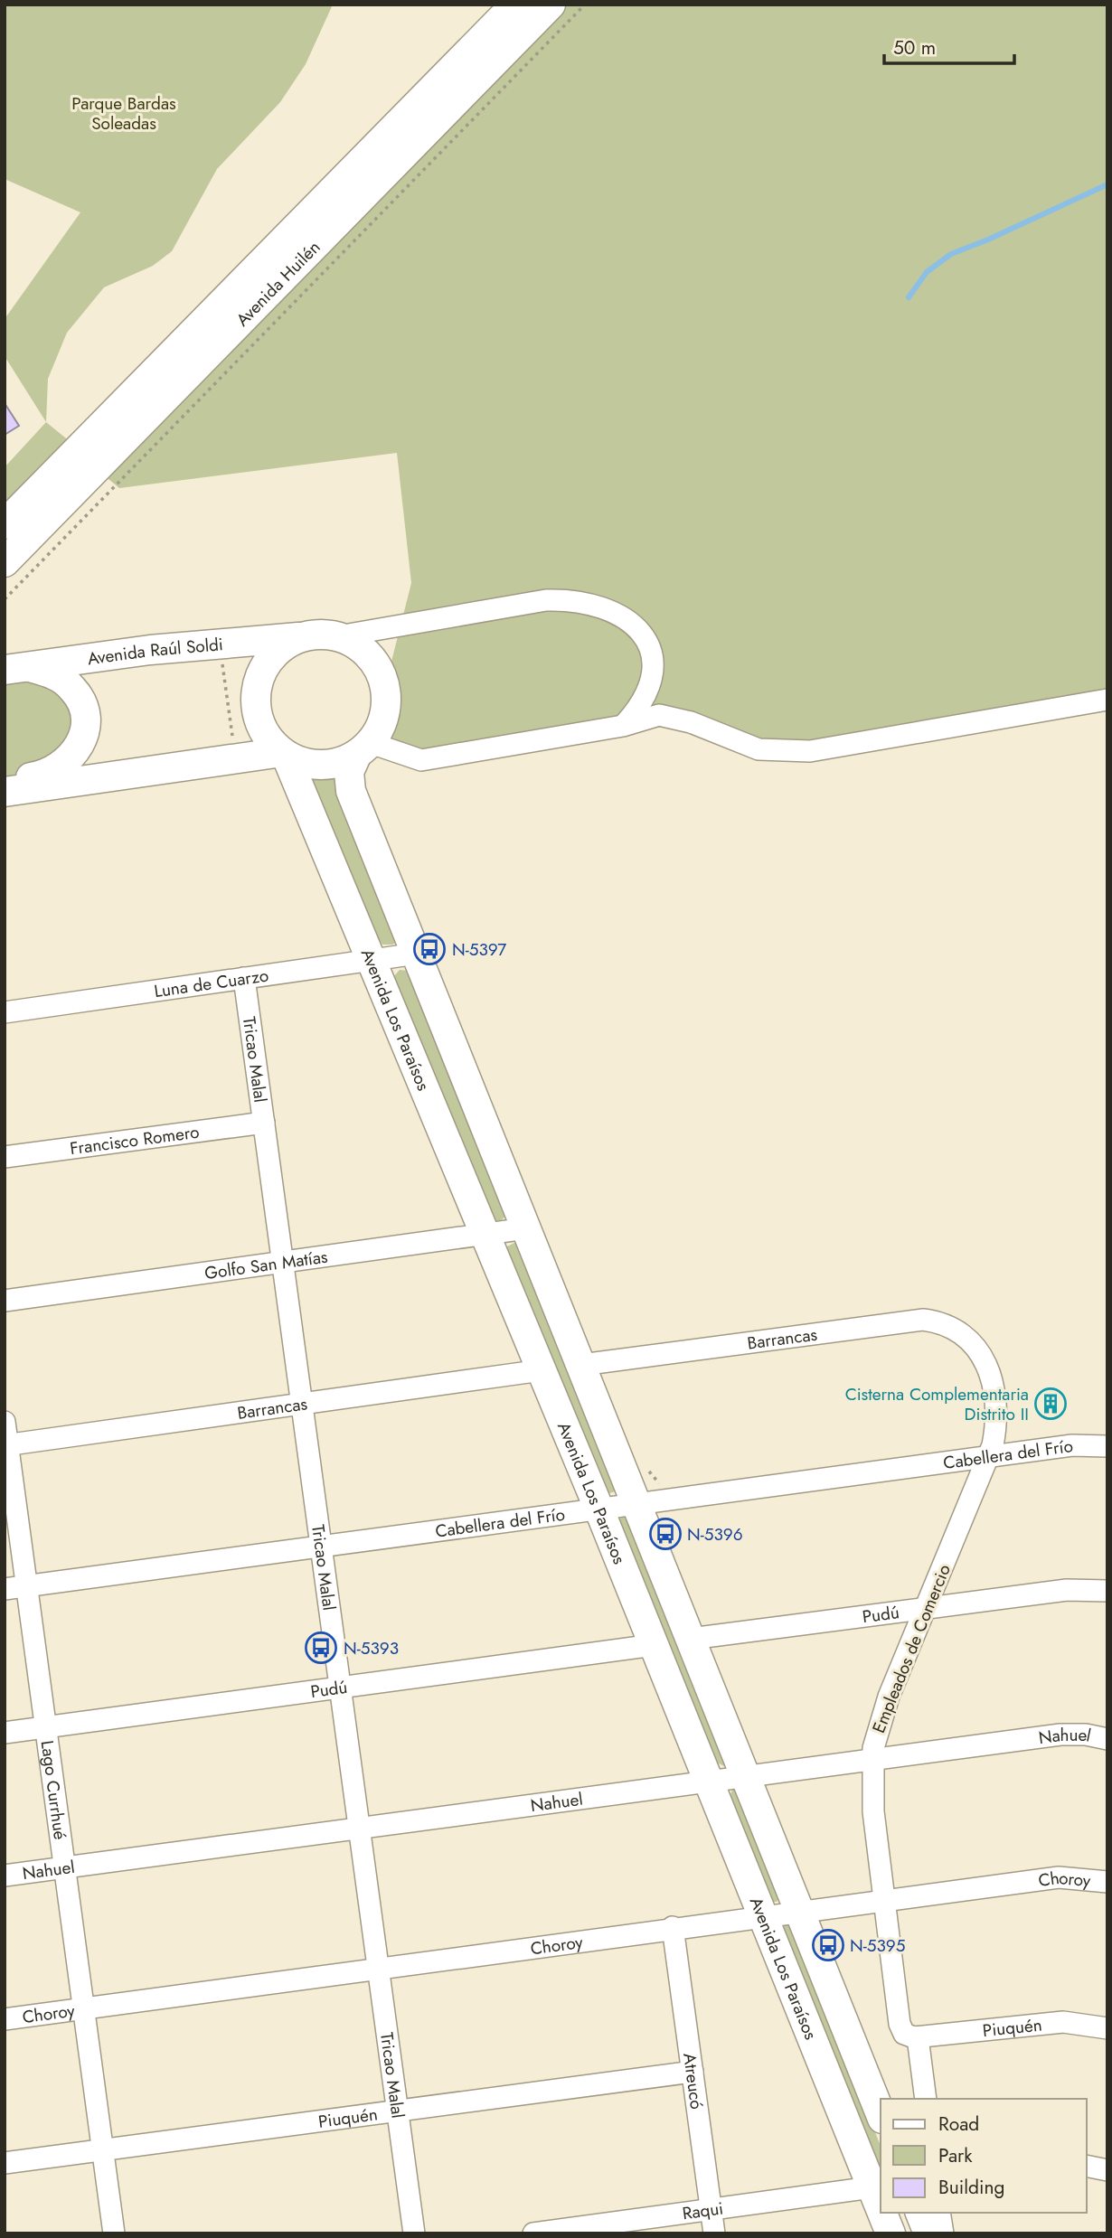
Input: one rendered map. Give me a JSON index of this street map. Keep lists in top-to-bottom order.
{
  "streets": {
    "main road": ["Avenida Huilén", "Avenida Raúl Soldi", "Avenida Los Paraísos"],
    "street": [
      "Luna de Cuarzo",
      "Tricao Malal",
      "Francisco Romero",
      "Golfo San Matías",
      "Barrancas",
      "Cabellera del Frío",
      "Pudú",
      "Empleados de Comercio",
      "Nahuel",
      "Lago Currhué",
      "Choroy",
      "Piuquén",
      "Atreucó",
      "Raqui"
    ]
  },
  "crossings": [
    ["Avenida Raúl Soldi", "Avenida Los Paraísos"],
    ["Luna de Cuarzo", "Avenida Los Paraísos"],
    ["Luna de Cuarzo", "Tricao Malal"],
    ["Avenida Los Paraísos", "Golfo San Matías"],
    ["Avenida Los Paraísos", "Barrancas"],
    ["Avenida Los Paraísos", "Cabellera del Frío"],
    ["Avenida Los Paraísos", "Pudú"],
    ["Avenida Los Paraísos", "Nahuel"],
    ["Avenida Los Paraísos", "Choroy"],
    ["Avenida Los Paraísos", "Raqui"],
    ["Tricao Malal", "Francisco Romero"],
    ["Tricao Malal", "Golfo San Matías"],
    ["Tricao Malal", "Barrancas"],
    ["Tricao Malal", "Cabellera del Frío"],
    ["Tricao Malal", "Pudú"],
    ["Tricao Malal", "Nahuel"],
    ["Tricao Malal", "Choroy"],
    ["Tricao Malal", "Piuquén"],
    ["Barrancas", "Empleados de Comercio"],
    ["Barrancas", "Lago Currhué"],
    ["Cabellera del Frío", "Empleados de Comercio"],
    ["Cabellera del Frío", "Lago Currhué"],
    ["Pudú", "Empleados de Comercio"],
    ["Pudú", "Lago Currhué"],
    ["Empleados de Comercio", "Nahuel"],
    ["Empleados de Comercio", "Choroy"],
    ["Empleados de Comercio", "Piuquén"],
    ["Nahuel", "Lago Currhué"],
    ["Lago Currhué", "Choroy"],
    ["Lago Currhué", "Piuquén"],
    ["Choroy", "Atreucó"],
    ["Piuquén", "Atreucó"],
    ["Atreucó", "Raqui"]
  ],
  "parks": ["Parque Bardas Soleadas"],
  "places": {
    "bus stop": [
      "N-5397",
      "N-5396",
      "N-5393",
      "N-5395"
    ],
    "building": ["Cisterna Complementaria Distrito II"]
  },
  "legend": ["Road", "Park", "Building"],
  "scale_bar": "50 m"
}
